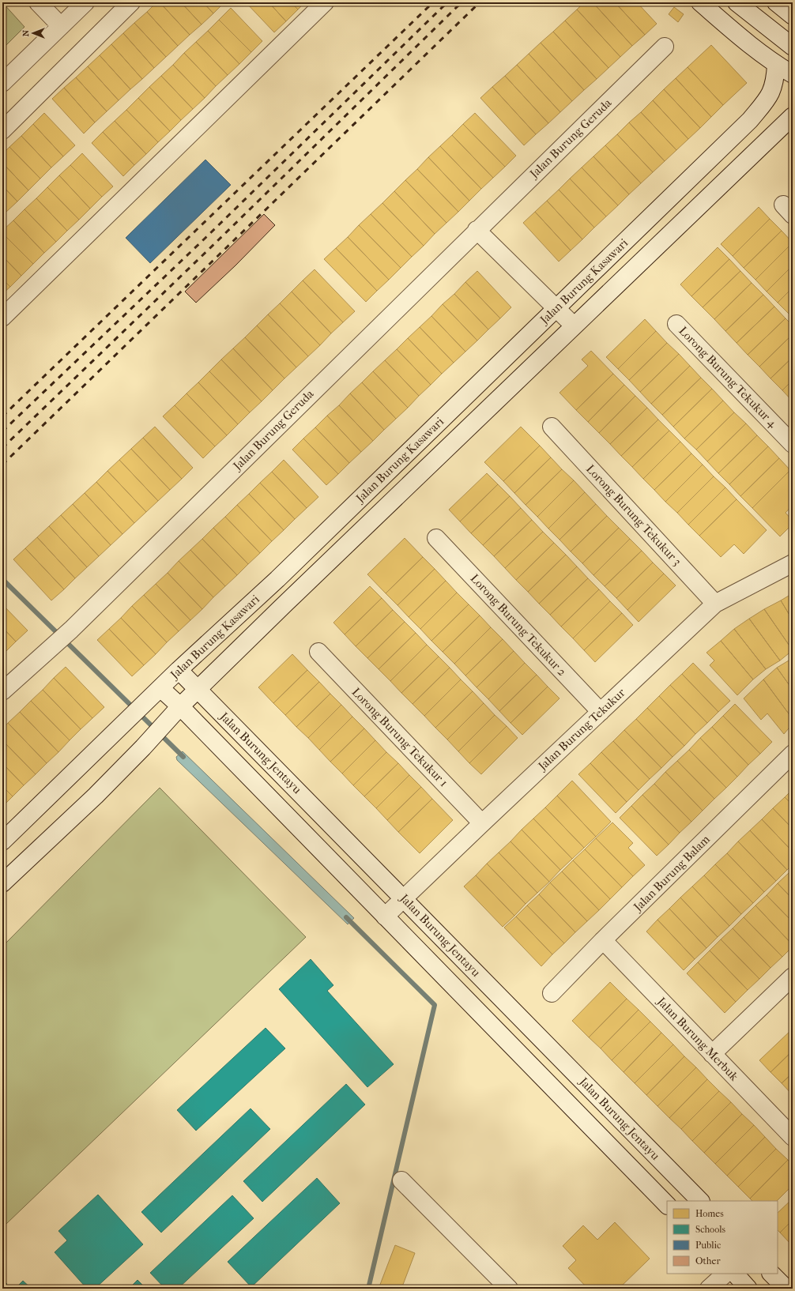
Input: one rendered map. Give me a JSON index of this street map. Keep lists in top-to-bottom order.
{
  "streets": {
    "street": [
      "Jalan Burung Geruda",
      "Jalan Burung Kasawari",
      "Lorong Burung Tekukur 4",
      "Lorong Burung Tekukur 3",
      "Lorong Burung Tekukur 2",
      "Jalan Burung Tekukur",
      "Lorong Burung Tekukur 1",
      "Jalan Burung Jentayu",
      "Jalan Burung Balam",
      "Jalan Burung Merbuk"
    ]
  },
  "crossings": [
    ["Jalan Burung Kasawari", "Jalan Burung Jentayu"],
    ["Lorong Burung Tekukur 3", "Jalan Burung Tekukur"],
    ["Lorong Burung Tekukur 2", "Jalan Burung Tekukur"],
    ["Jalan Burung Tekukur", "Lorong Burung Tekukur 1"],
    ["Jalan Burung Tekukur", "Jalan Burung Jentayu"],
    ["Jalan Burung Balam", "Jalan Burung Merbuk"]
  ],
  "legend": [
    "Homes",
    "Schools",
    "Public",
    "Other"
  ],
  "north": "left"
}
